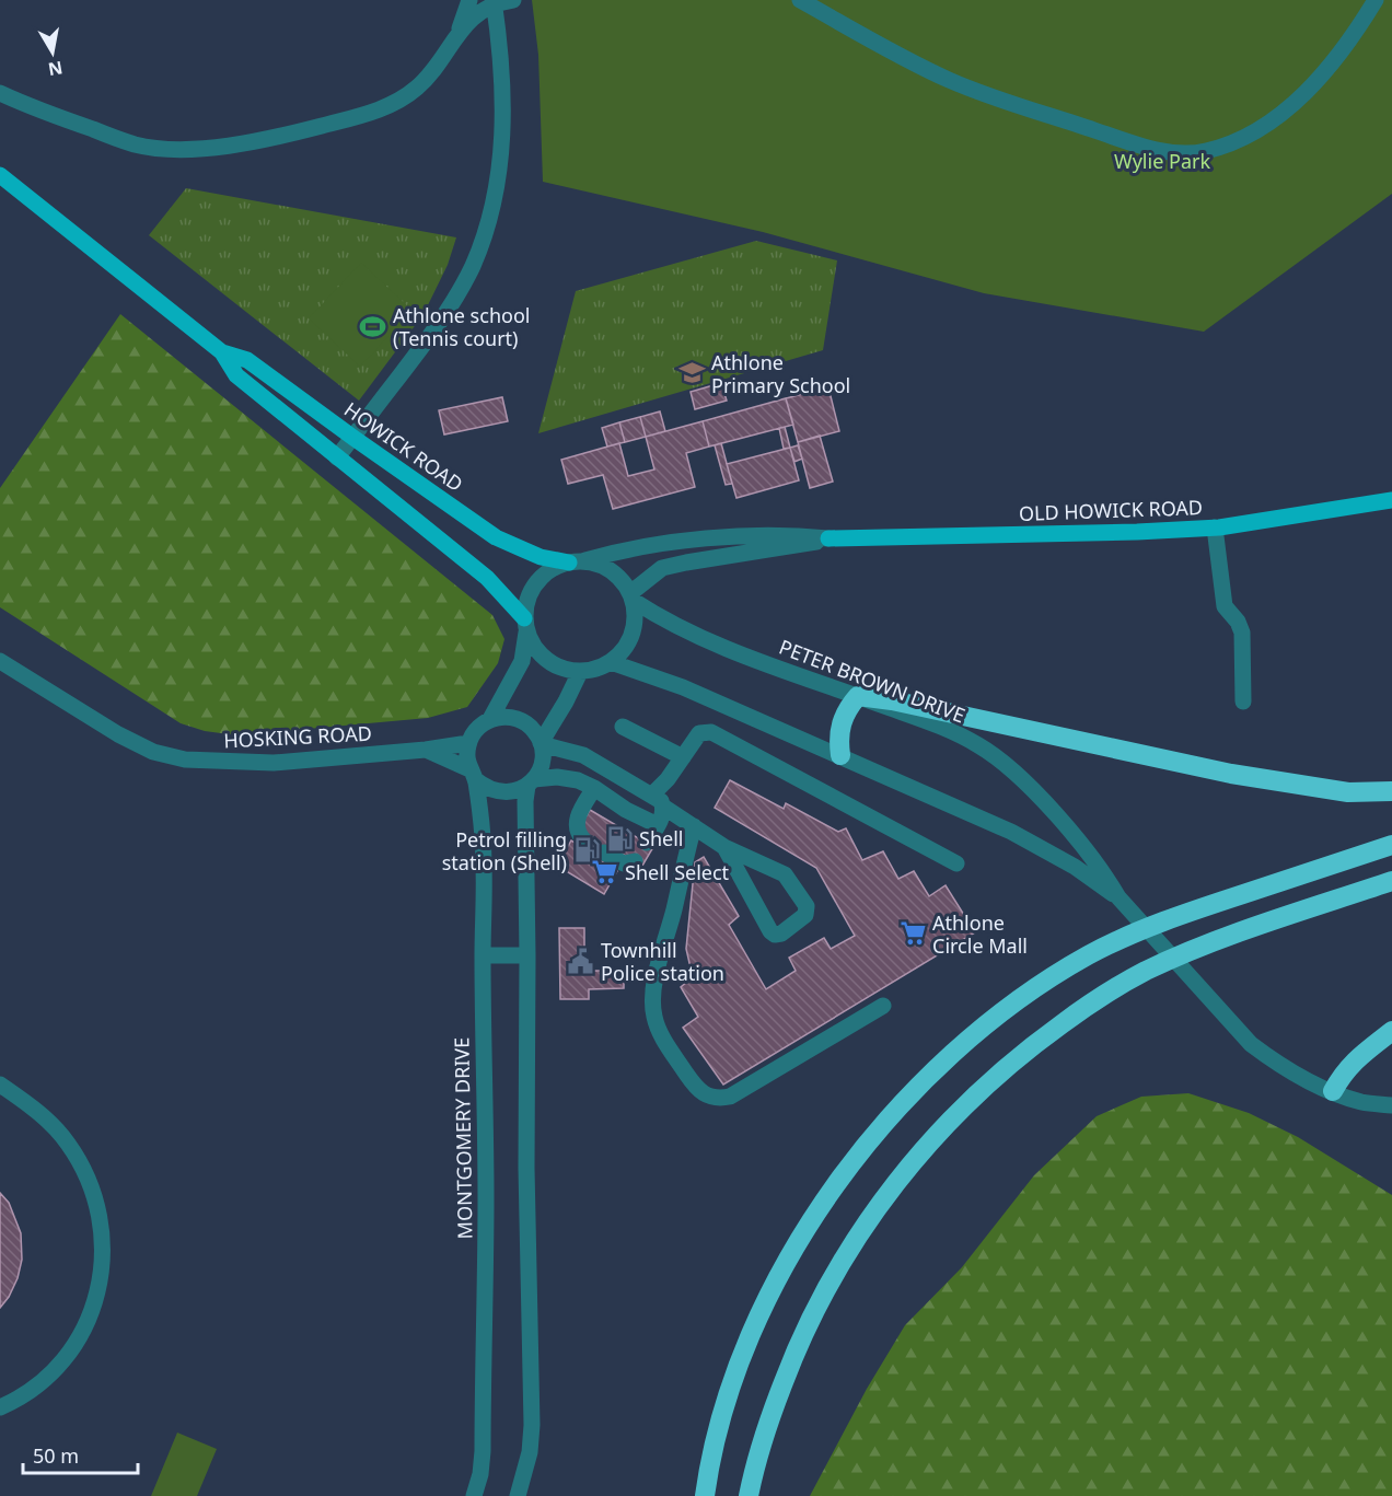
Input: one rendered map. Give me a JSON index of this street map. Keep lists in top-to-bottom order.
{
  "streets": {
    "main road": ["HOWICK ROAD", "OLD HOWICK ROAD"],
    "street": ["PETER BROWN DRIVE", "HOSKING ROAD", "MONTGOMERY DRIVE"]
  },
  "crossings": [
    ["HOWICK ROAD", "OLD HOWICK ROAD"],
    ["HOWICK ROAD", "PETER BROWN DRIVE"],
    ["OLD HOWICK ROAD", "PETER BROWN DRIVE"],
    ["HOSKING ROAD", "MONTGOMERY DRIVE"]
  ],
  "parks": ["Wylie Park"],
  "places": {
    "sports": ["Athlone school (Tennis court)"],
    "school or university": ["Athlone Primary School"],
    "fuel station": ["Shell", "Petrol filling station (Shell)"],
    "supermarket": ["Shell Select", "Athlone Circle Mall"],
    "public building": ["Townhill Police station"]
  },
  "scale_bar": "50 m",
  "north": "bottom"
}
